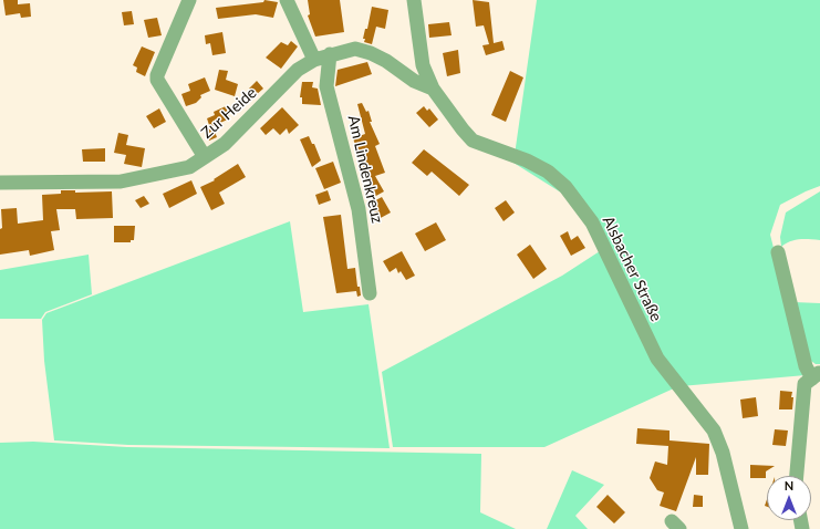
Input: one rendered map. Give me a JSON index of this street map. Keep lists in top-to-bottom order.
{
  "streets": {
    "street": ["Zur Heide", "Am Lindenkreuz", "Alsbacher Straße"]
  },
  "crossings": [
    ["Zur Heide", "Am Lindenkreuz"],
    ["Zur Heide", "Alsbacher Straße"]
  ],
  "north": "top"
}
